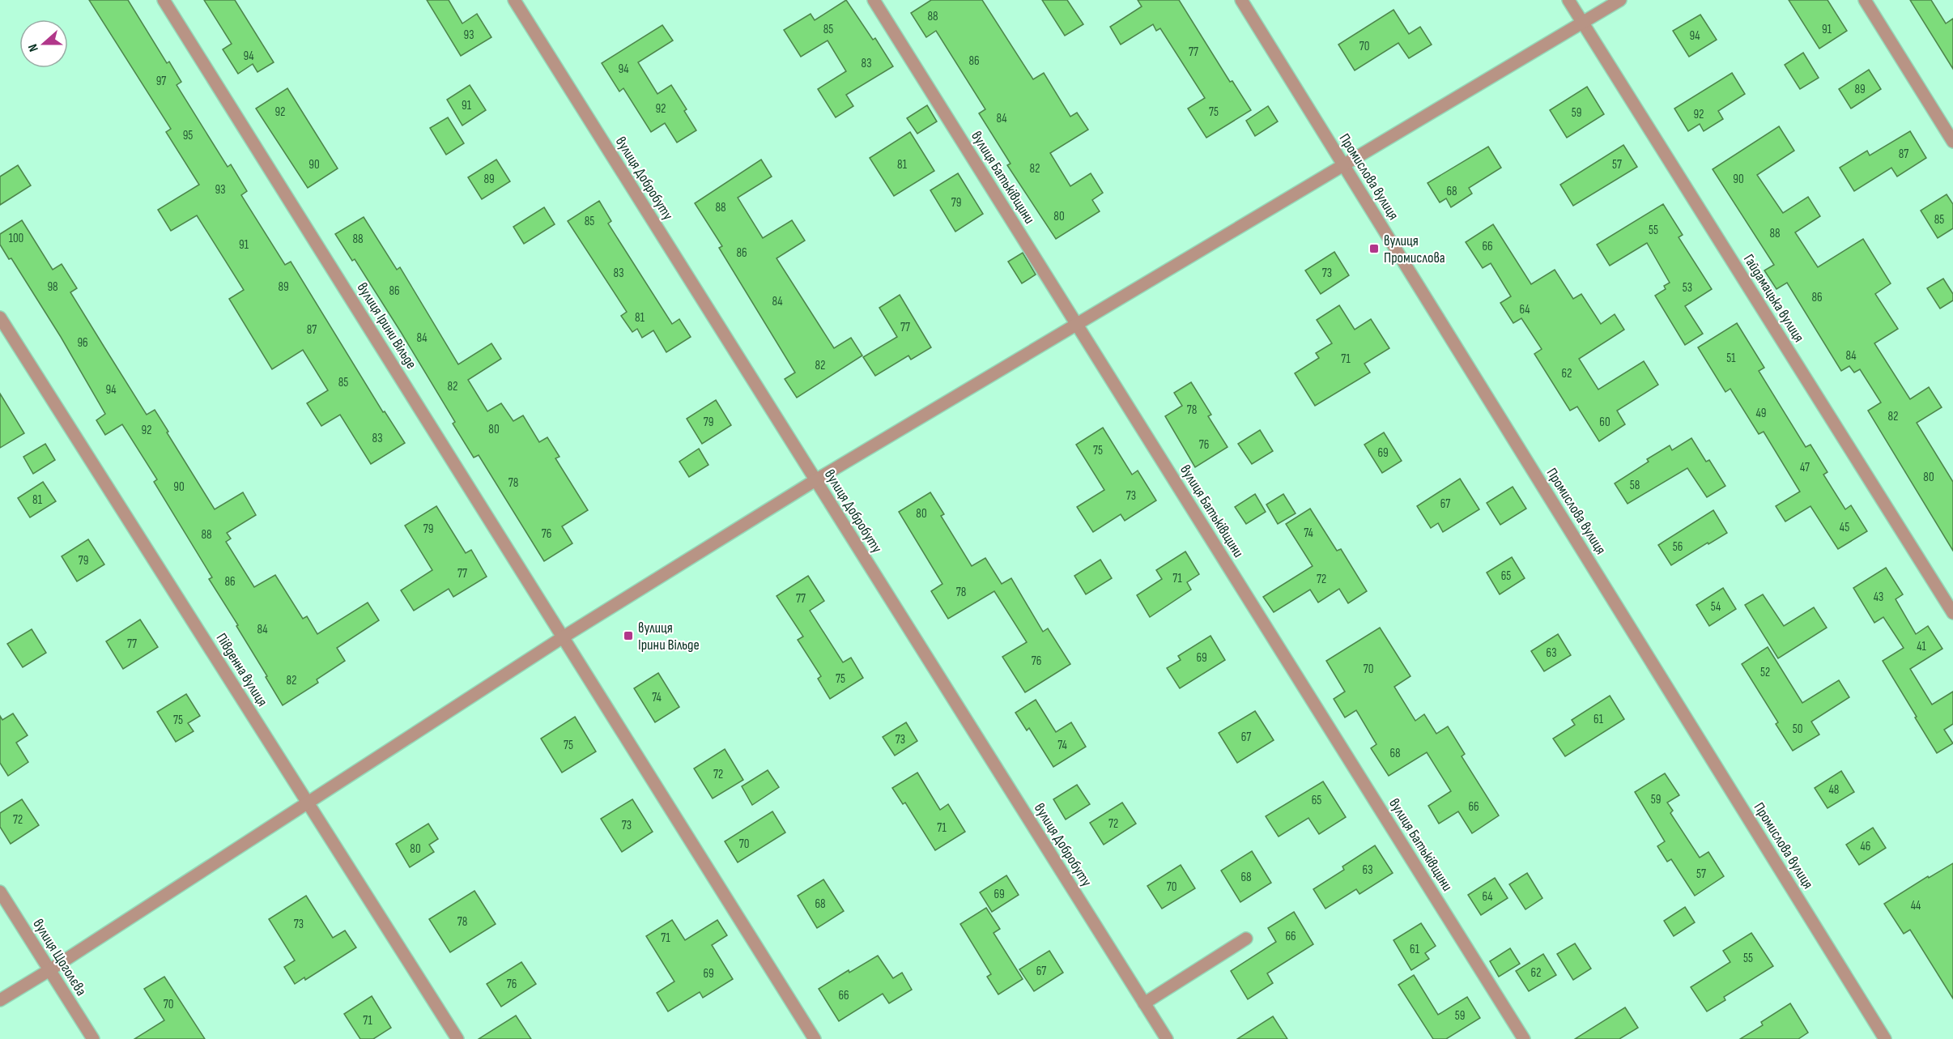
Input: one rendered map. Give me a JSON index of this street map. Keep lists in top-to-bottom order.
{
  "streets": {
    "street": [
      "Промислова вулиця",
      "вулиця Батьківщини",
      "вулиця Добробуту",
      "Гайдамацька вулиця",
      "вулиця Ірини Вільде",
      "Південна вулиця",
      "вулиця Щоголєва"
    ]
  },
  "places": {
    "transit": ["вулиця Промислова", "вулиця Ірини Вільде"]
  },
  "house_numbers": [
    "88",
    "85",
    "91",
    "93",
    "94",
    "70",
    "77",
    "94",
    "86",
    "83",
    "94",
    "97",
    "89",
    "91",
    "92",
    "92",
    "75",
    "59",
    "92",
    "84",
    "95",
    "87",
    "90",
    "81",
    "57",
    "82",
    "89",
    "90",
    "93",
    "68",
    "79",
    "88",
    "80",
    "85",
    "85",
    "55",
    "88",
    "100",
    "88",
    "91",
    "66",
    "86",
    "83",
    "73",
    "98",
    "89",
    "53",
    "86",
    "86",
    "84",
    "64",
    "81",
    "77",
    "87",
    "84",
    "96",
    "84",
    "51",
    "71",
    "82",
    "62",
    "85",
    "82",
    "94",
    "78",
    "49",
    "82",
    "79",
    "60",
    "80",
    "92",
    "83",
    "76",
    "75",
    "69",
    "47",
    "80",
    "78",
    "58",
    "90",
    "73",
    "81",
    "67",
    "80",
    "45",
    "79",
    "74",
    "76",
    "88",
    "56",
    "79",
    "77",
    "65",
    "71",
    "72",
    "86",
    "78",
    "43",
    "77",
    "54",
    "84",
    "77",
    "41",
    "63",
    "69",
    "76",
    "70",
    "52",
    "75",
    "82",
    "74",
    "61",
    "75",
    "50",
    "67",
    "73",
    "75",
    "74",
    "68",
    "72",
    "48",
    "59",
    "65",
    "66",
    "72",
    "72",
    "73",
    "71",
    "70",
    "46",
    "80",
    "63",
    "57",
    "68",
    "70",
    "69",
    "64",
    "68",
    "44",
    "78",
    "73",
    "66",
    "71",
    "61",
    "55",
    "67",
    "62",
    "69",
    "76",
    "66",
    "70",
    "59",
    "71"
  ],
  "north": "left"
}
